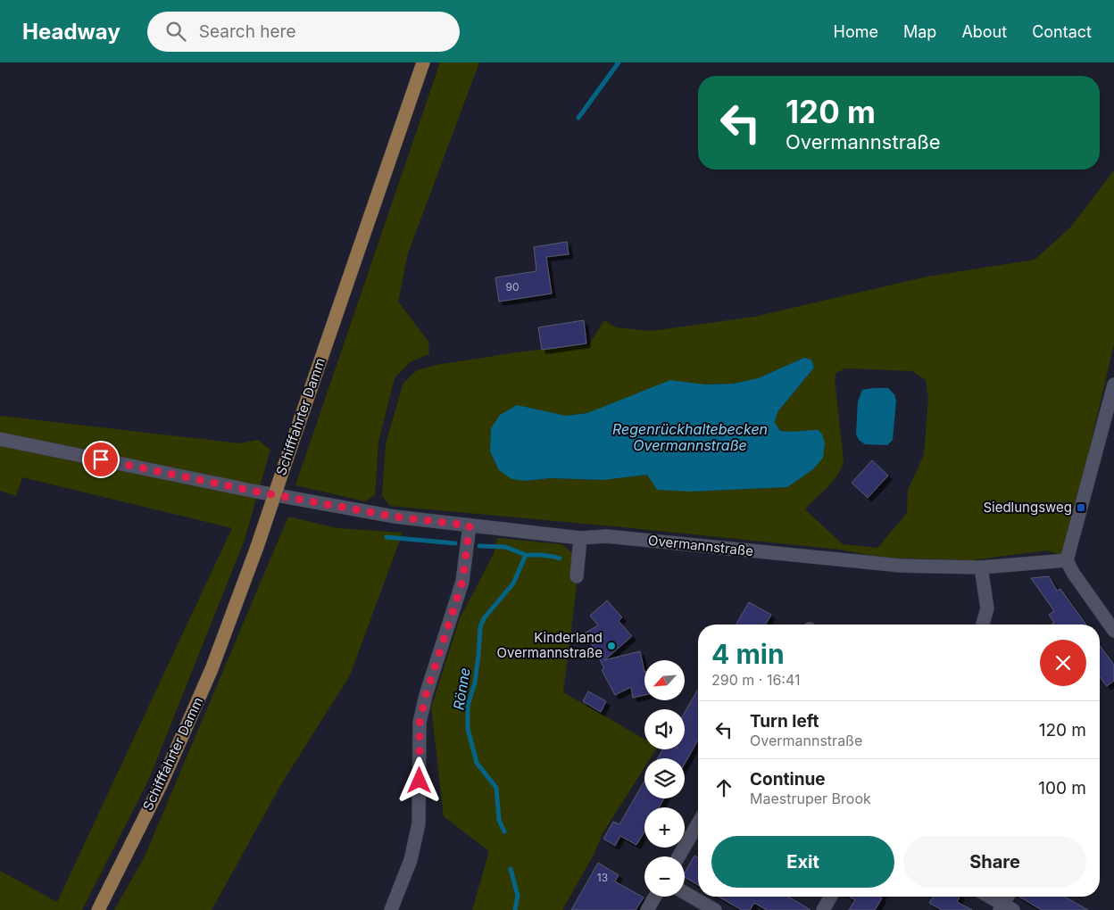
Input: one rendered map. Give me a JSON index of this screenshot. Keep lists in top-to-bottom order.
{
  "streets": {
    "main road": ["Schifffahrter Damm"],
    "street": ["Overmannstraße"]
  },
  "water": ["Regenrückhaltebecken Overmannstraße", "Rönne"],
  "places": {
    "transit": ["Siedlungsweg"],
    "other": ["Kinderland Overmannstraße"]
  },
  "house_numbers": ["90", "13"],
  "north": "bottom left",
  "page": {
    "header": "Headway",
    "search": "Search here",
    "nav": [
      "Home",
      "Map",
      "About",
      "Contact"
    ],
    "turn": ["120 m", "Overmannstraße"],
    "heading": ["4 min", "290 m · 16:41"],
    "map_buttons": ["+", "−"],
    "list": [
      {
        "name": "Turn left",
        "note": "Overmannstraße",
        "value": "120 m"
      },
      {
        "name": "Continue",
        "note": "Maestruper Brook",
        "value": "100 m"
      }
    ],
    "buttons": ["Exit", "Share"]
  }
}
